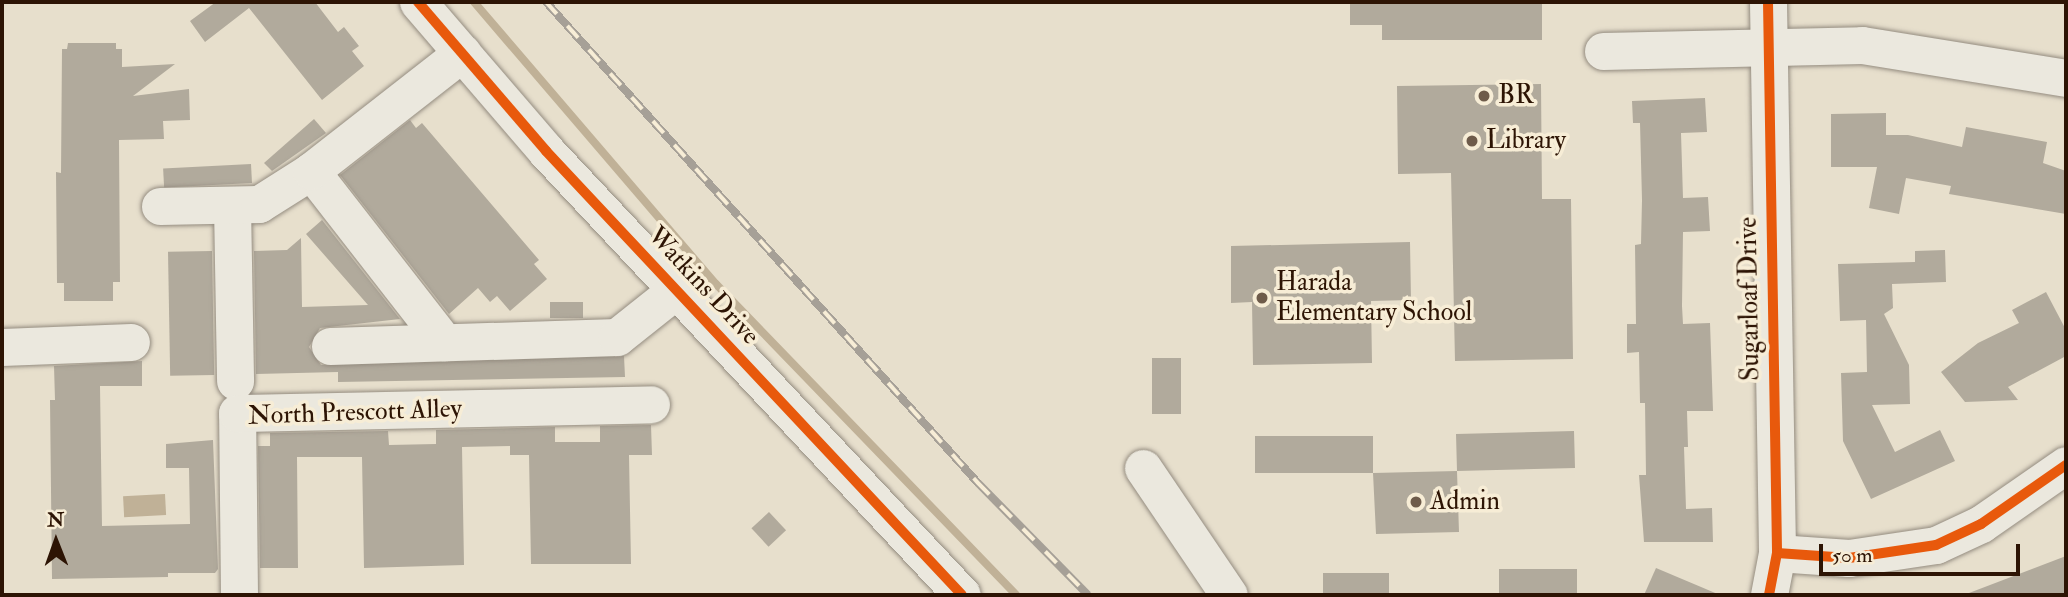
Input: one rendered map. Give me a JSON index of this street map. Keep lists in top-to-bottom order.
{
  "streets": {
    "street": ["Watkins Drive", "Sugarloaf Drive", "North Prescott Alley"]
  },
  "places": [
    "BR",
    "Library",
    "Harada Elementary School",
    "Admin"
  ],
  "scale_bar": "50 m",
  "north": "top"
}
